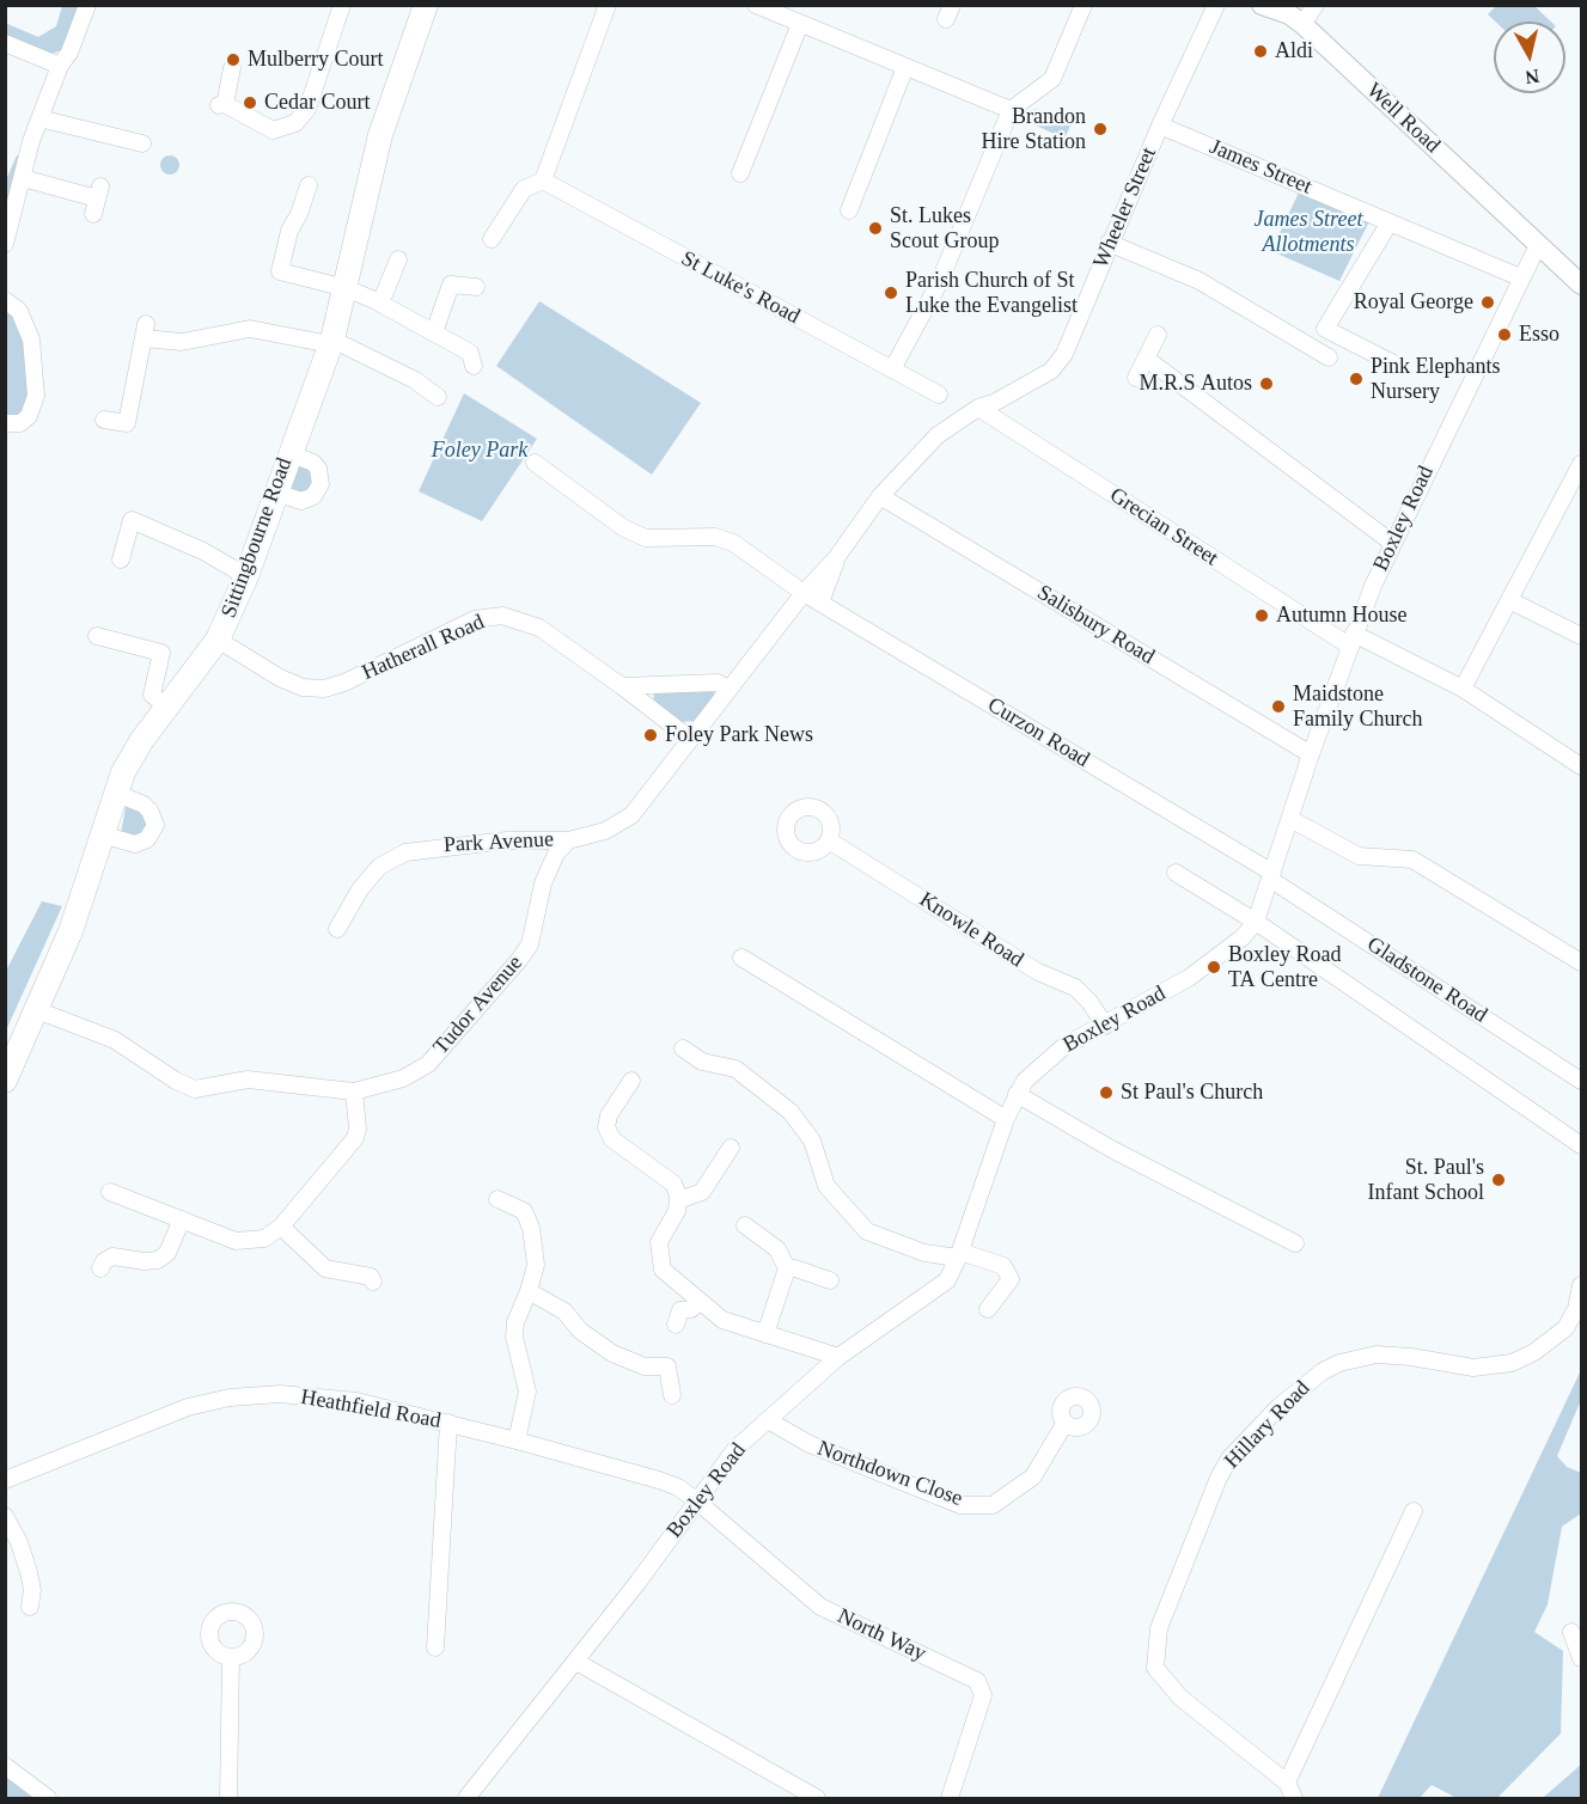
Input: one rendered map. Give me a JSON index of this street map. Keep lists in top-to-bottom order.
{
  "streets": {
    "highway": ["Sittingbourne Road"],
    "main road": ["Well Road"],
    "street": [
      "James Street",
      "Wheeler Street",
      "St Luke's Road",
      "Boxley Road",
      "Grecian Street",
      "Salisbury Road",
      "Hatherall Road",
      "Curzon Road",
      "Park Avenue",
      "Knowle Road",
      "Gladstone Road",
      "Tudor Avenue",
      "Heathfield Road",
      "Hillary Road",
      "Northdown Close",
      "North Way"
    ]
  },
  "crossings": [
    ["Well Road", "Boxley Road"],
    ["James Street", "Wheeler Street"],
    ["James Street", "Boxley Road"],
    ["Wheeler Street", "Grecian Street"],
    ["Wheeler Street", "Salisbury Road"],
    ["Wheeler Street", "Park Avenue"],
    ["Boxley Road", "Grecian Street"],
    ["Boxley Road", "Salisbury Road"],
    ["Boxley Road", "Curzon Road"],
    ["Boxley Road", "Knowle Road"],
    ["Boxley Road", "Gladstone Road"],
    ["Boxley Road", "Heathfield Road"],
    ["Boxley Road", "Northdown Close"],
    ["Boxley Road", "North Way"],
    ["Sittingbourne Road", "Hatherall Road"],
    ["Sittingbourne Road", "Tudor Avenue"],
    ["Salisbury Road", "Park Avenue"],
    ["Hatherall Road", "Park Avenue"],
    ["Curzon Road", "Park Avenue"],
    ["Curzon Road", "Gladstone Road"],
    ["Park Avenue", "Tudor Avenue"],
    ["Heathfield Road", "North Way"]
  ],
  "parks": ["James Street Allotments", "Foley Park"],
  "places": [
    "Aldi",
    "Mulberry Court",
    "Cedar Court",
    "Brandon Hire Station",
    "St. Lukes Scout Group",
    "Parish Church of St Luke the Evangelist",
    "Royal George",
    "Esso",
    "Pink Elephants Nursery",
    "M.R.S Autos",
    "Autumn House",
    "Maidstone Family Church",
    "Foley Park News",
    "Boxley Road TA Centre",
    "St Paul's Church",
    "St. Paul's Infant School"
  ],
  "north": "bottom"
}
